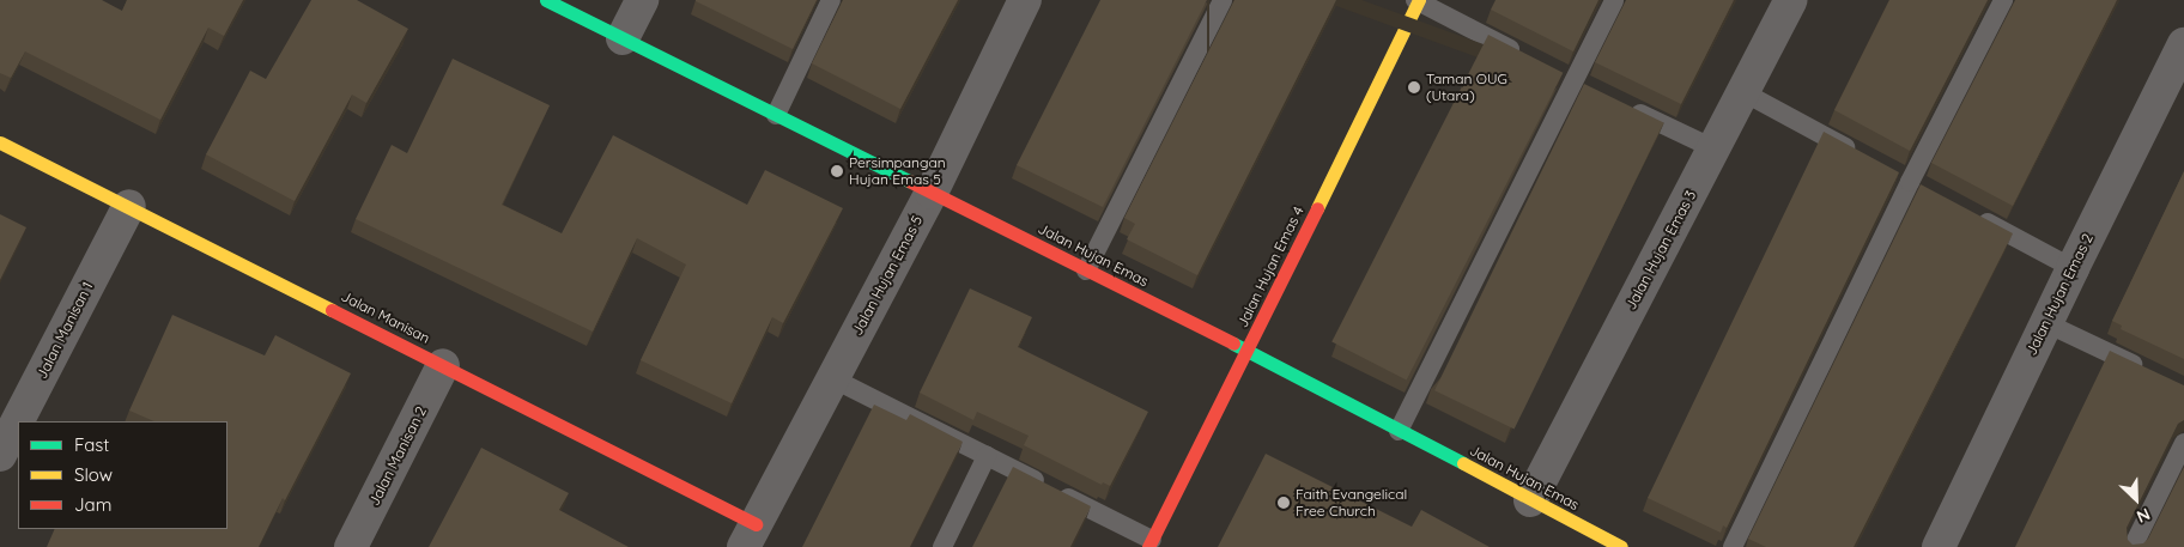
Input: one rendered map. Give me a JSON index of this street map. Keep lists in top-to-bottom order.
{
  "streets": {
    "street": [
      "Jalan Hujan Emas 3",
      "Jalan Hujan Emas",
      "Jalan Hujan Emas 4",
      "Jalan Hujan Emas 5",
      "Jalan Hujan Emas 2",
      "Jalan Manisan",
      "Jalan Manisan 1",
      "Jalan Manisan 2"
    ]
  },
  "crossings": [
    ["Jalan Hujan Emas 3", "Jalan Hujan Emas"],
    ["Jalan Hujan Emas", "Jalan Hujan Emas 4"],
    ["Jalan Hujan Emas", "Jalan Hujan Emas 5"],
    ["Jalan Hujan Emas 5", "Jalan Manisan"],
    ["Jalan Manisan", "Jalan Manisan 1"],
    ["Jalan Manisan", "Jalan Manisan 2"]
  ],
  "places": ["Taman OUG (Utara)", "Persimpangan Hujan Emas 5", "Faith Evangelical Free Church"],
  "legend": ["Fast", "Slow", "Jam"],
  "north": "bottom right"
}
